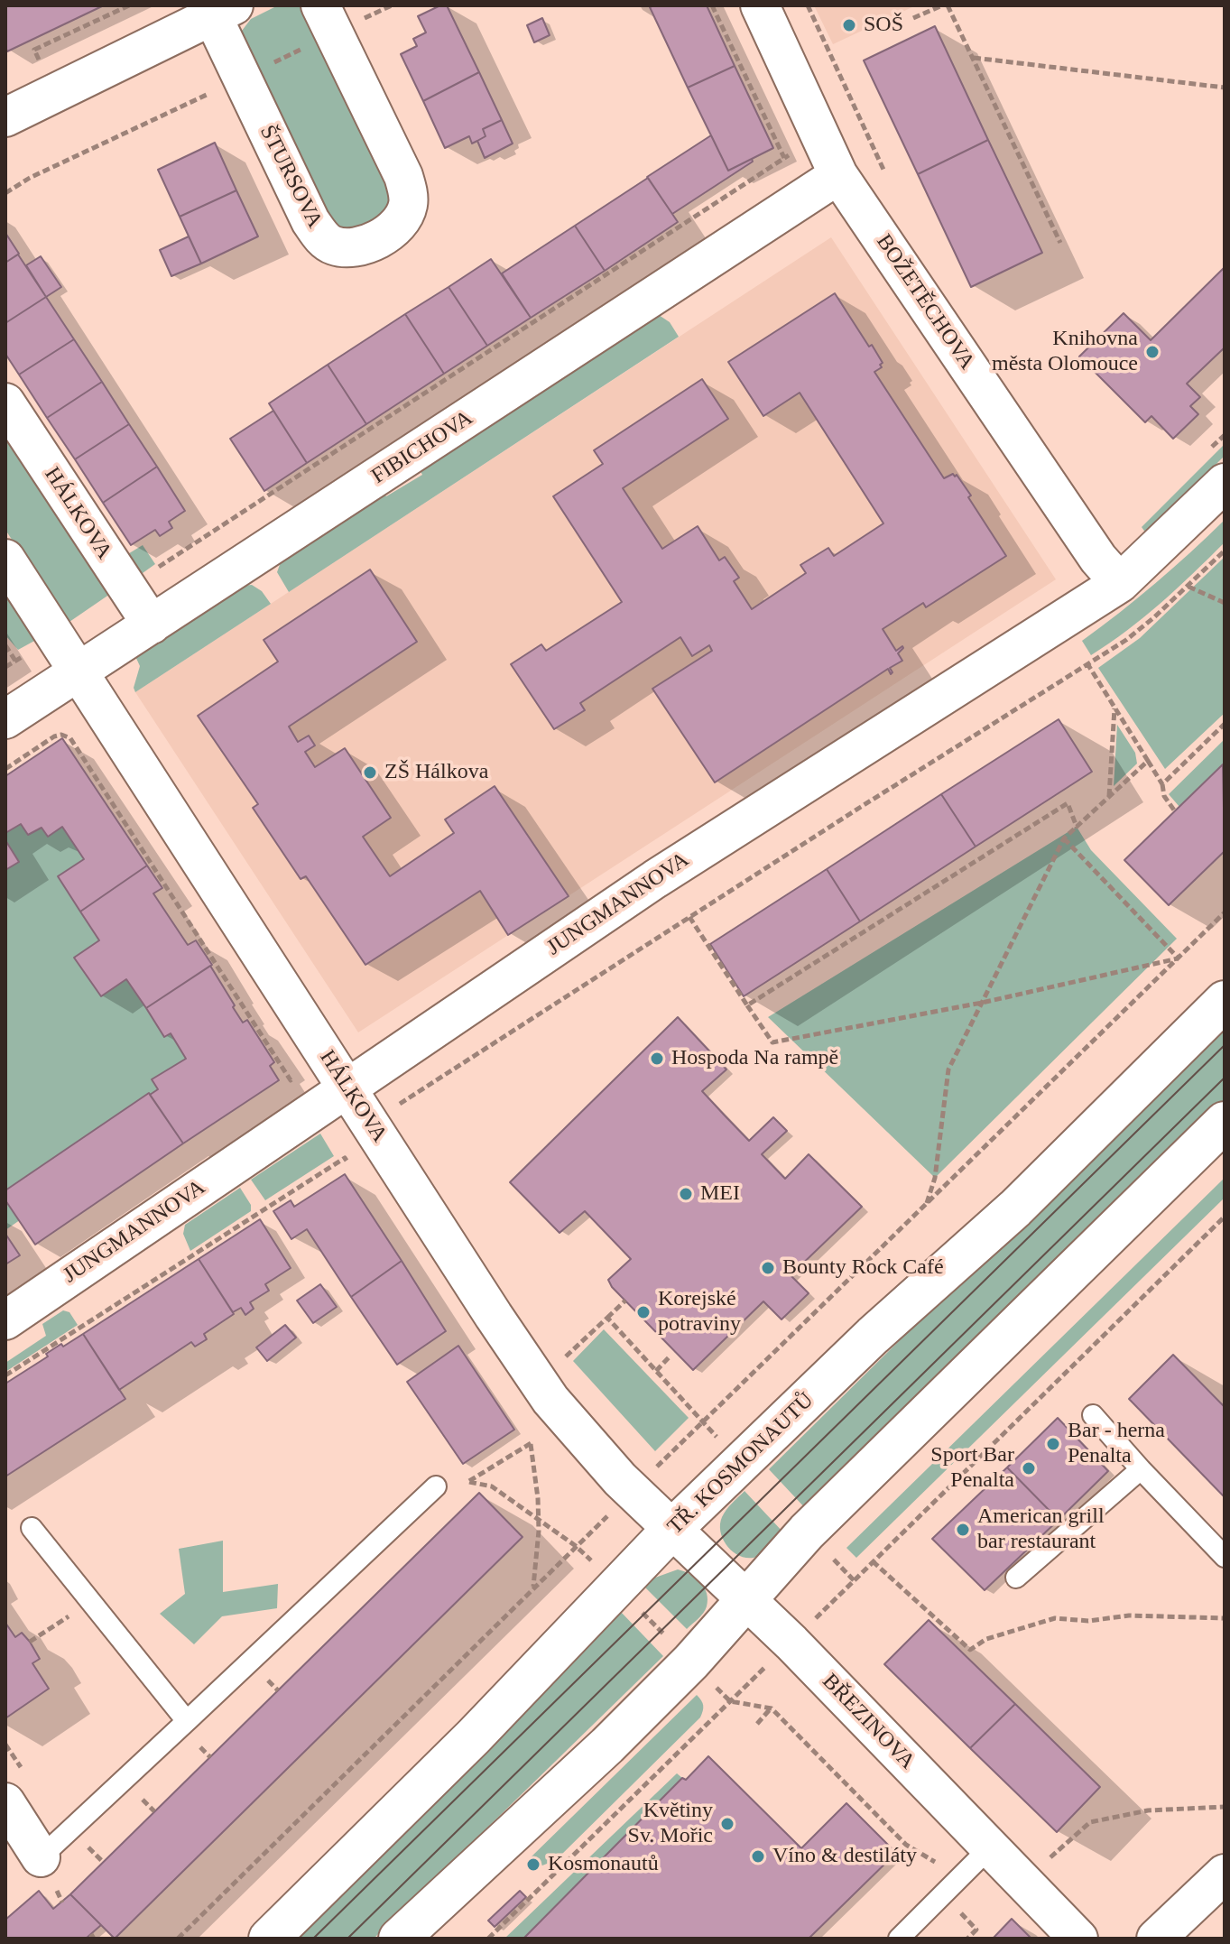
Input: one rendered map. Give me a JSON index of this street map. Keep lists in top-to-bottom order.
{
  "streets": {
    "street": [
      "ŠTURSOVA",
      "BOŽETĚCHOVA",
      "FIBICHOVA",
      "HÁLKOVA",
      "JUNGMANNOVA",
      "TŘ. KOSMONAUTŮ",
      "BŘEZINOVA"
    ]
  },
  "crossings": [
    ["BOŽETĚCHOVA", "FIBICHOVA"],
    ["BOŽETĚCHOVA", "JUNGMANNOVA"],
    ["FIBICHOVA", "HÁLKOVA"],
    ["HÁLKOVA", "JUNGMANNOVA"],
    ["HÁLKOVA", "TŘ. KOSMONAUTŮ"],
    ["HÁLKOVA", "BŘEZINOVA"]
  ],
  "places": [
    "SOŠ",
    "Knihovna města Olomouce",
    "ZŠ Hálkova",
    "Hospoda Na rampě",
    "MEI",
    "Bounty Rock Café",
    "Korejské potraviny",
    "Bar - herna Penalta",
    "Sport Bar Penalta",
    "American grill bar restaurant",
    "Květiny Sv. Mořic",
    "Víno & destiláty",
    "Kosmonautů"
  ]
}
